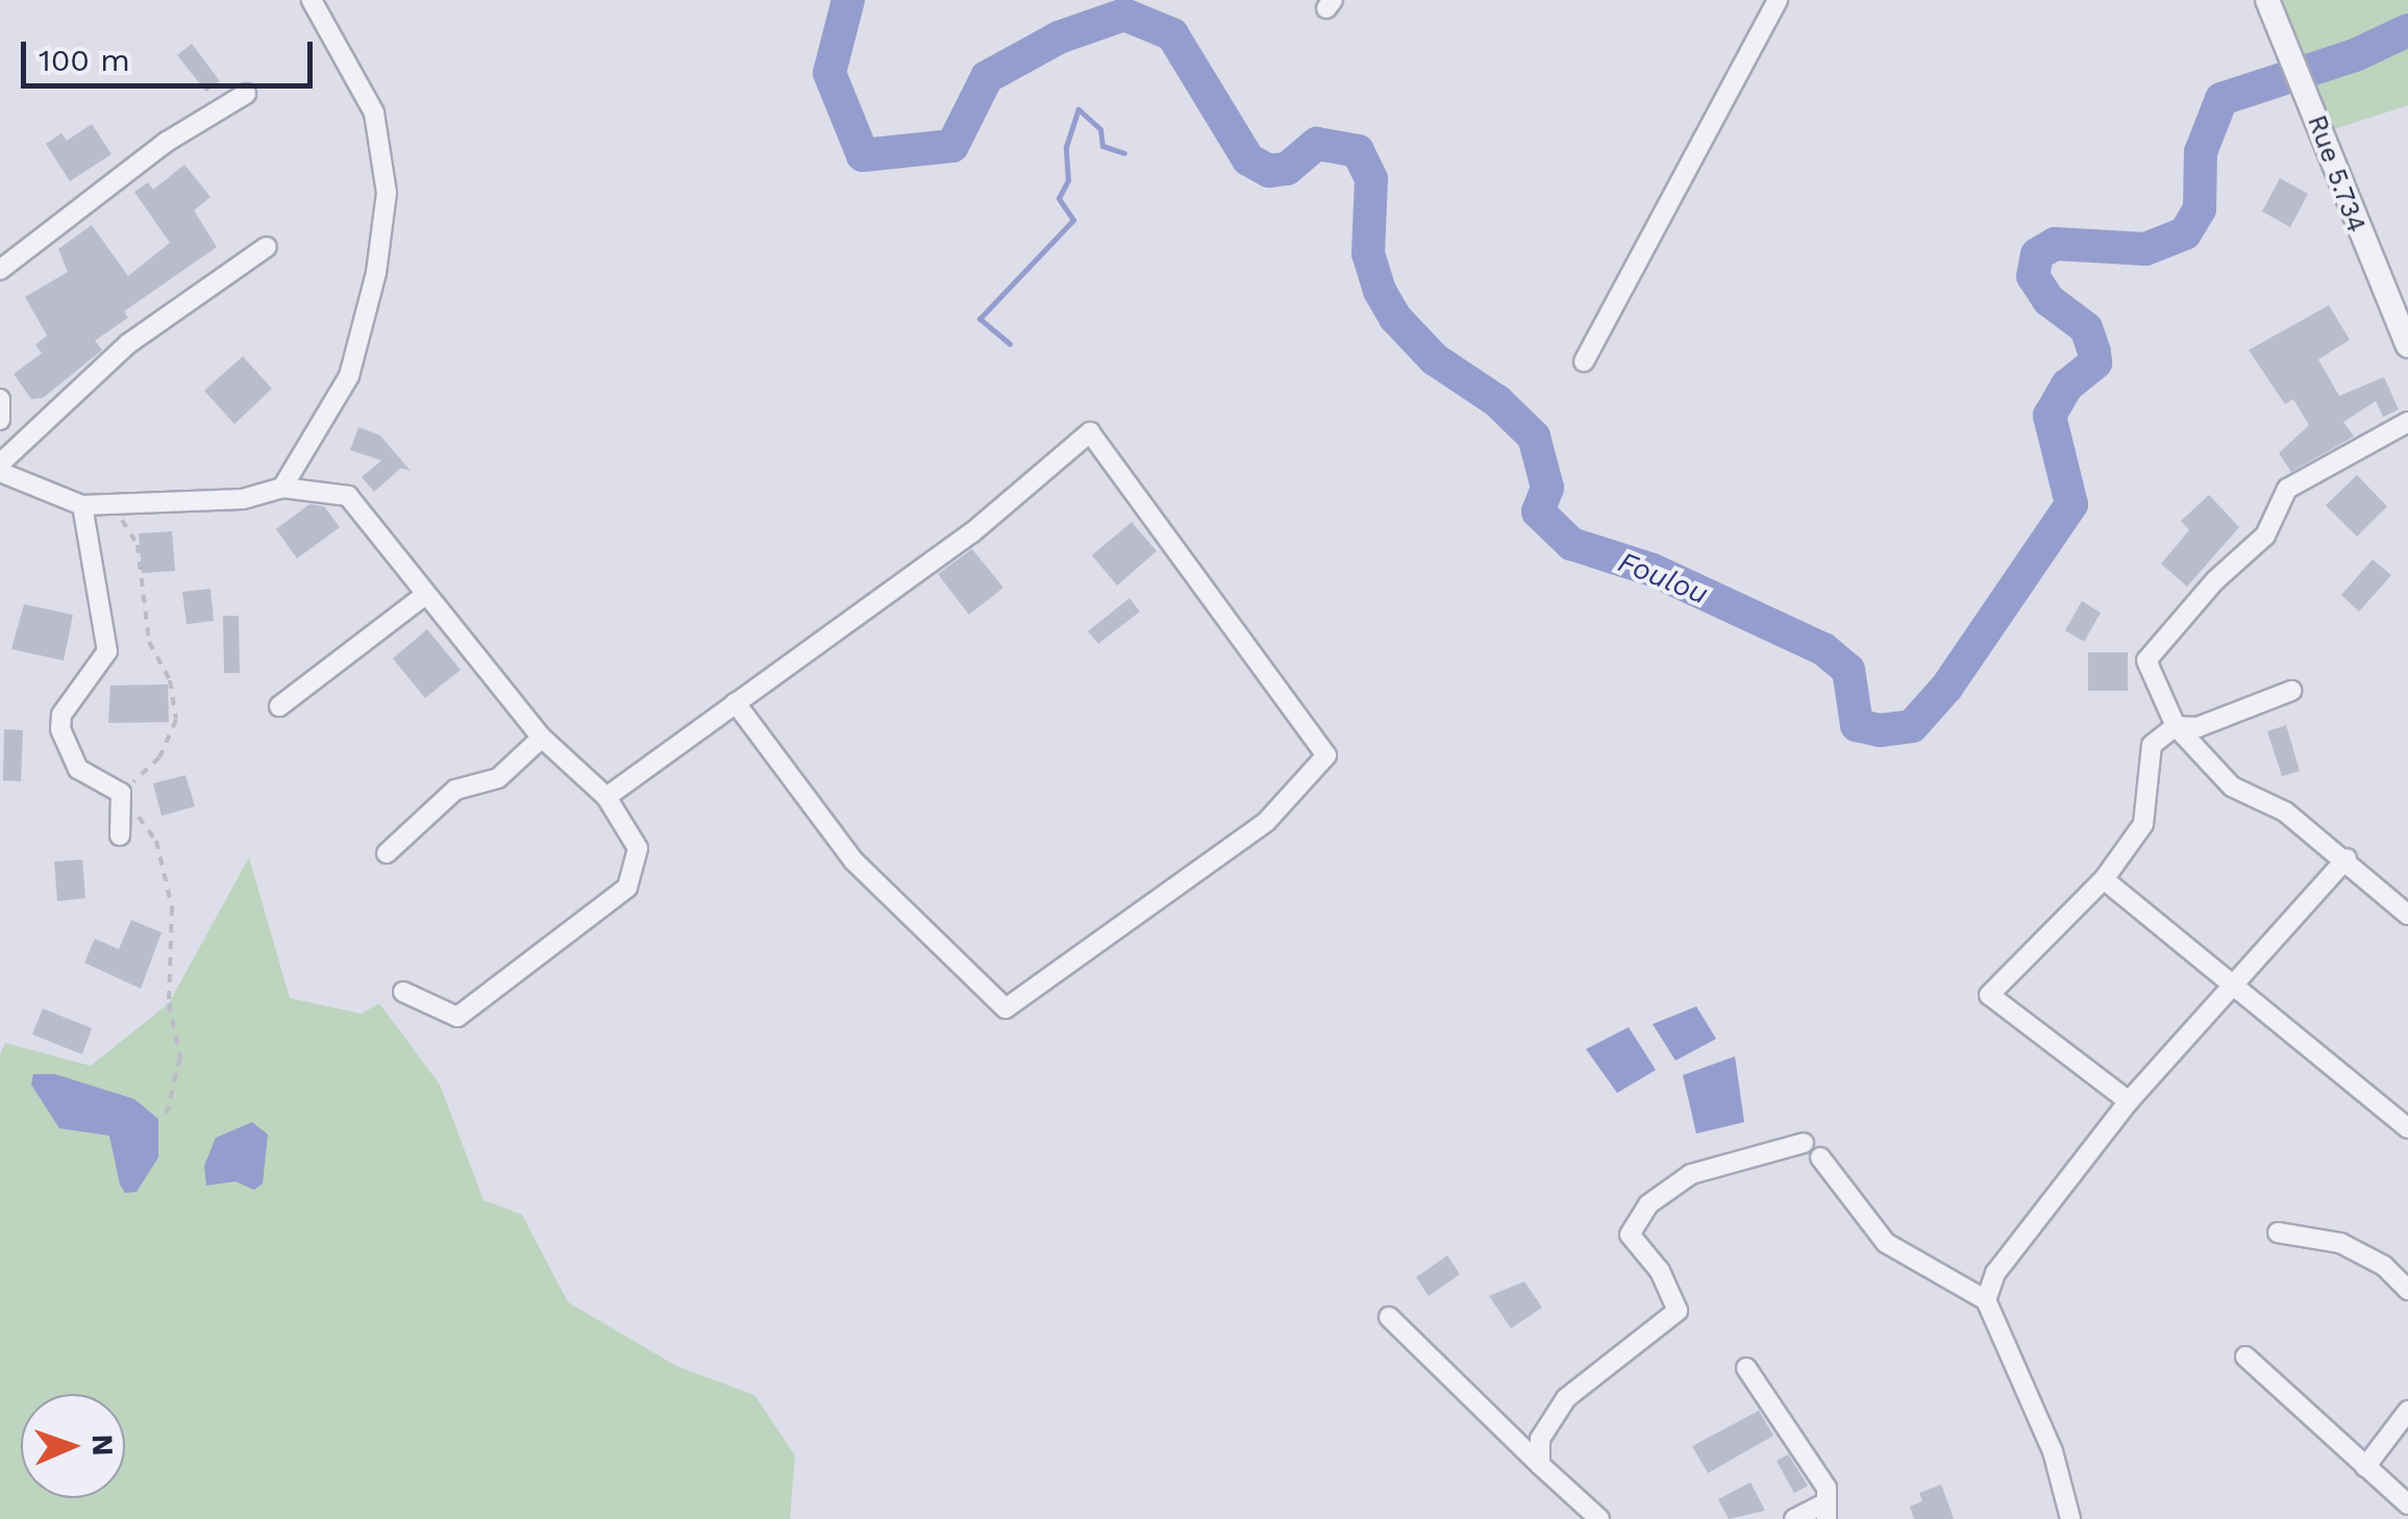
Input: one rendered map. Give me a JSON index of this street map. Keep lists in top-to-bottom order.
{
  "streets": {
    "street": ["Rue 5.734"]
  },
  "water": ["Foulou"],
  "scale_bar": "100 m",
  "north": "right"
}
